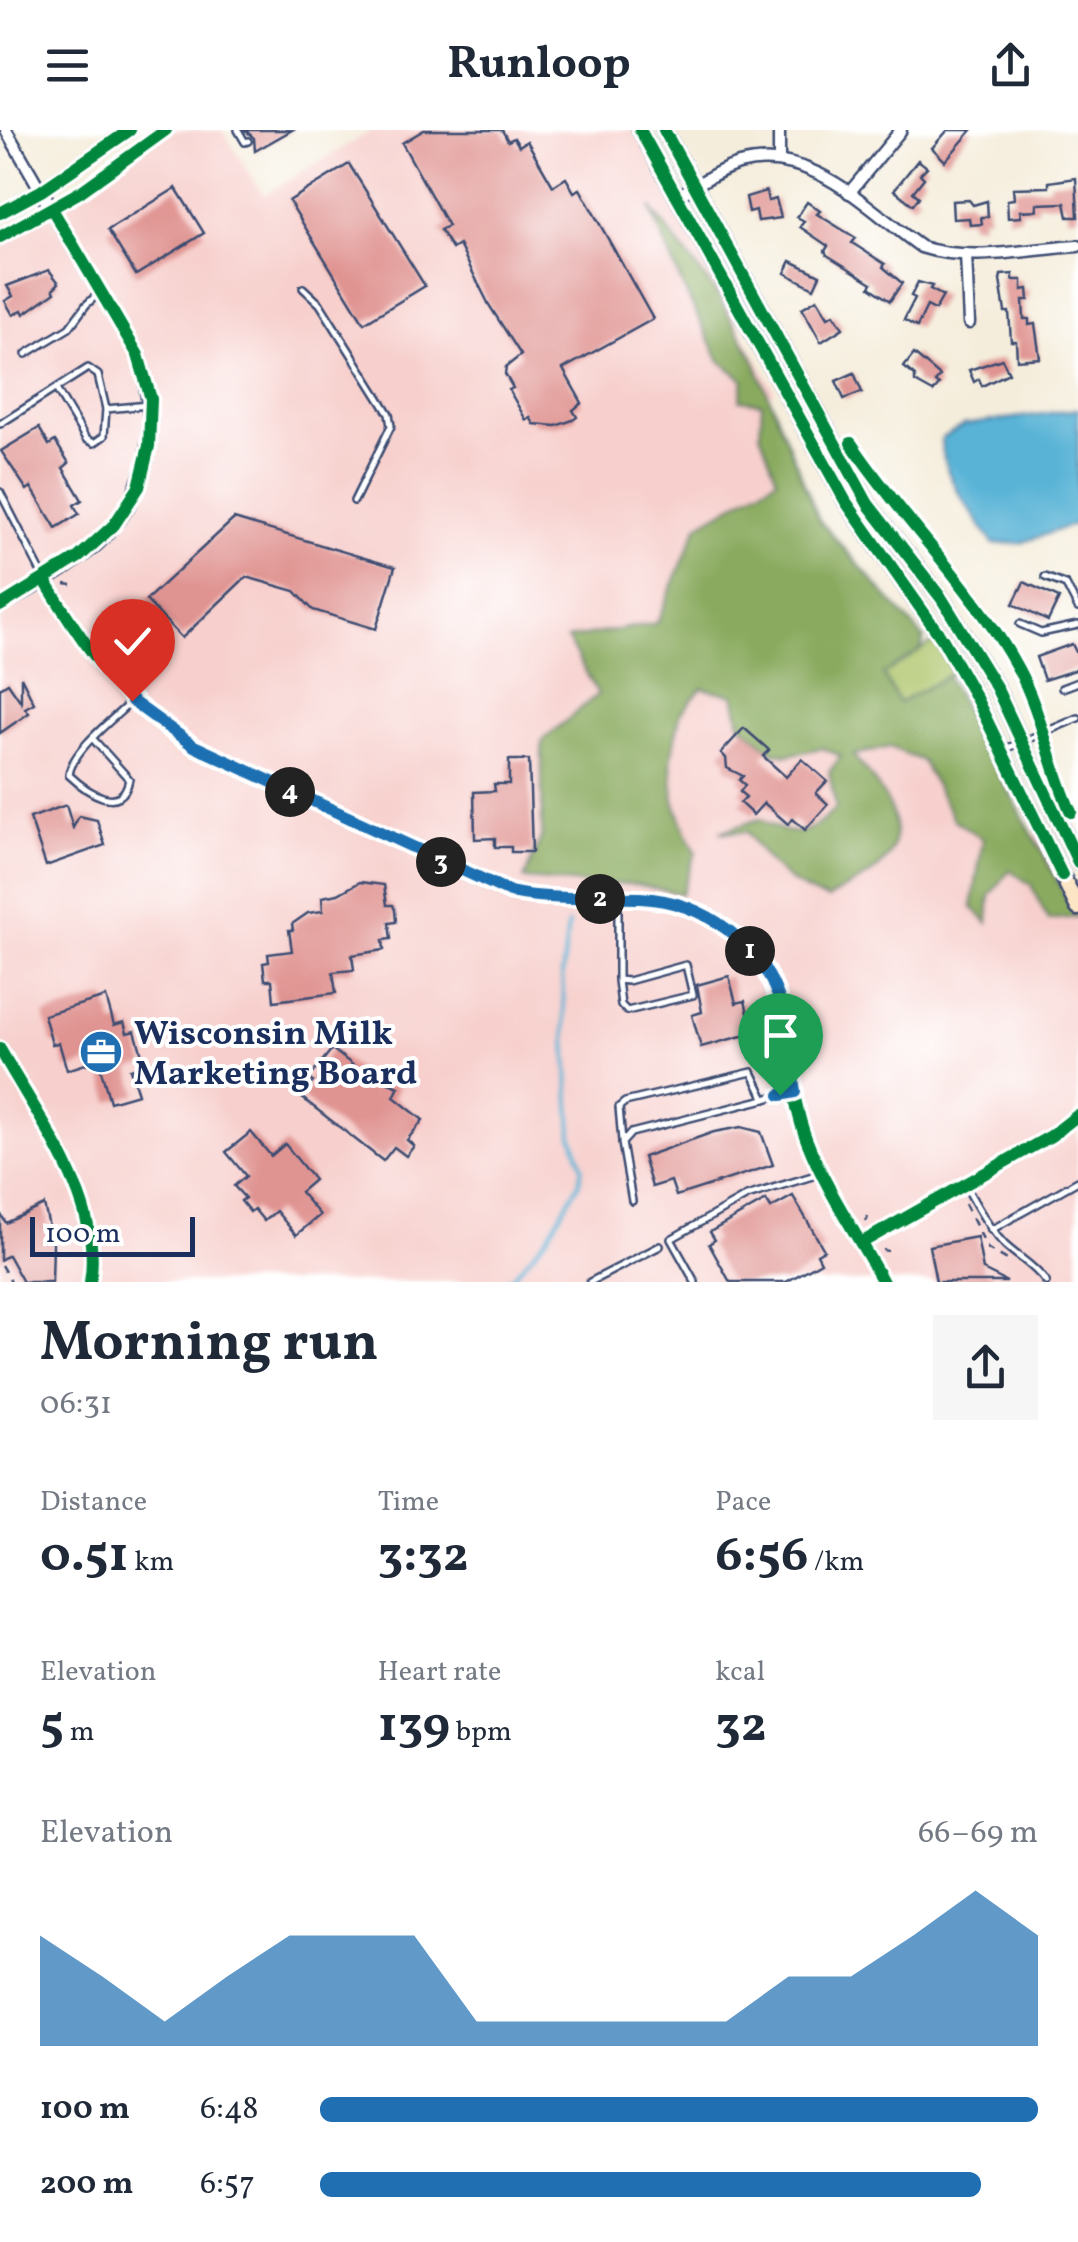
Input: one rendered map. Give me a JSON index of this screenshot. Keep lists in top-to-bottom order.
{
  "places": {
    "office": ["Wisconsin Milk Marketing Board"]
  },
  "scale_bar": "100 m",
  "page": {
    "header": "Runloop",
    "pins": [
      "4",
      "3",
      "2",
      "1"
    ],
    "scale": "100 m",
    "heading": ["Morning run", "06:31"],
    "stats": [
      ["Distance", "0.51 km"],
      ["Time", "3:32"],
      ["Pace", "6:56 /km"],
      ["Elevation", "5 m"],
      ["Heart rate", "139 bpm"],
      ["kcal", "32"]
    ],
    "chart": ["Elevation", "66–69 m"],
    "list": [
      {
        "name": "100 m",
        "note": "6:48"
      },
      {
        "name": "200 m",
        "note": "6:57"
      }
    ]
  }
}
